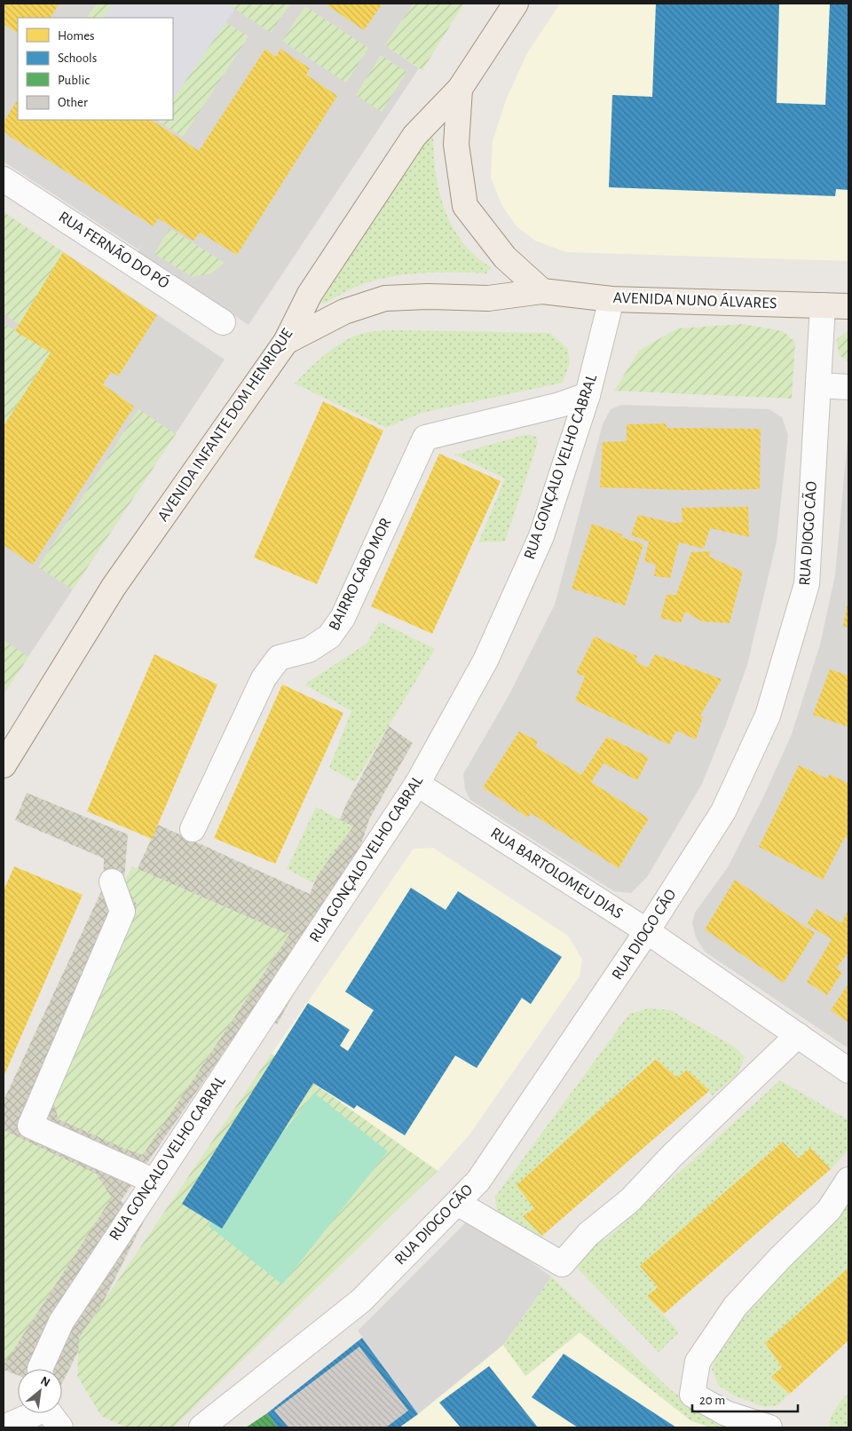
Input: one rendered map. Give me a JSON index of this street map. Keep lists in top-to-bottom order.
{
  "streets": {
    "main road": ["AVENIDA NUNO ÁLVARES", "AVENIDA INFANTE DOM HENRIQUE"],
    "street": [
      "RUA FERNÃO DO PÓ",
      "RUA GONÇALO VELHO CABRAL",
      "RUA DIOGO CÃO",
      "BAIRRO CABO MOR",
      "RUA BARTOLOMEU DIAS"
    ]
  },
  "crossings": [
    ["AVENIDA NUNO ÁLVARES", "AVENIDA INFANTE DOM HENRIQUE"],
    ["AVENIDA NUNO ÁLVARES", "RUA GONÇALO VELHO CABRAL"],
    ["AVENIDA NUNO ÁLVARES", "RUA DIOGO CÃO"],
    ["RUA GONÇALO VELHO CABRAL", "BAIRRO CABO MOR"],
    ["RUA GONÇALO VELHO CABRAL", "RUA BARTOLOMEU DIAS"],
    ["RUA DIOGO CÃO", "RUA BARTOLOMEU DIAS"]
  ],
  "legend": [
    "Homes",
    "Schools",
    "Public",
    "Other"
  ],
  "scale_bar": "20 m",
  "north": "top right"
}
